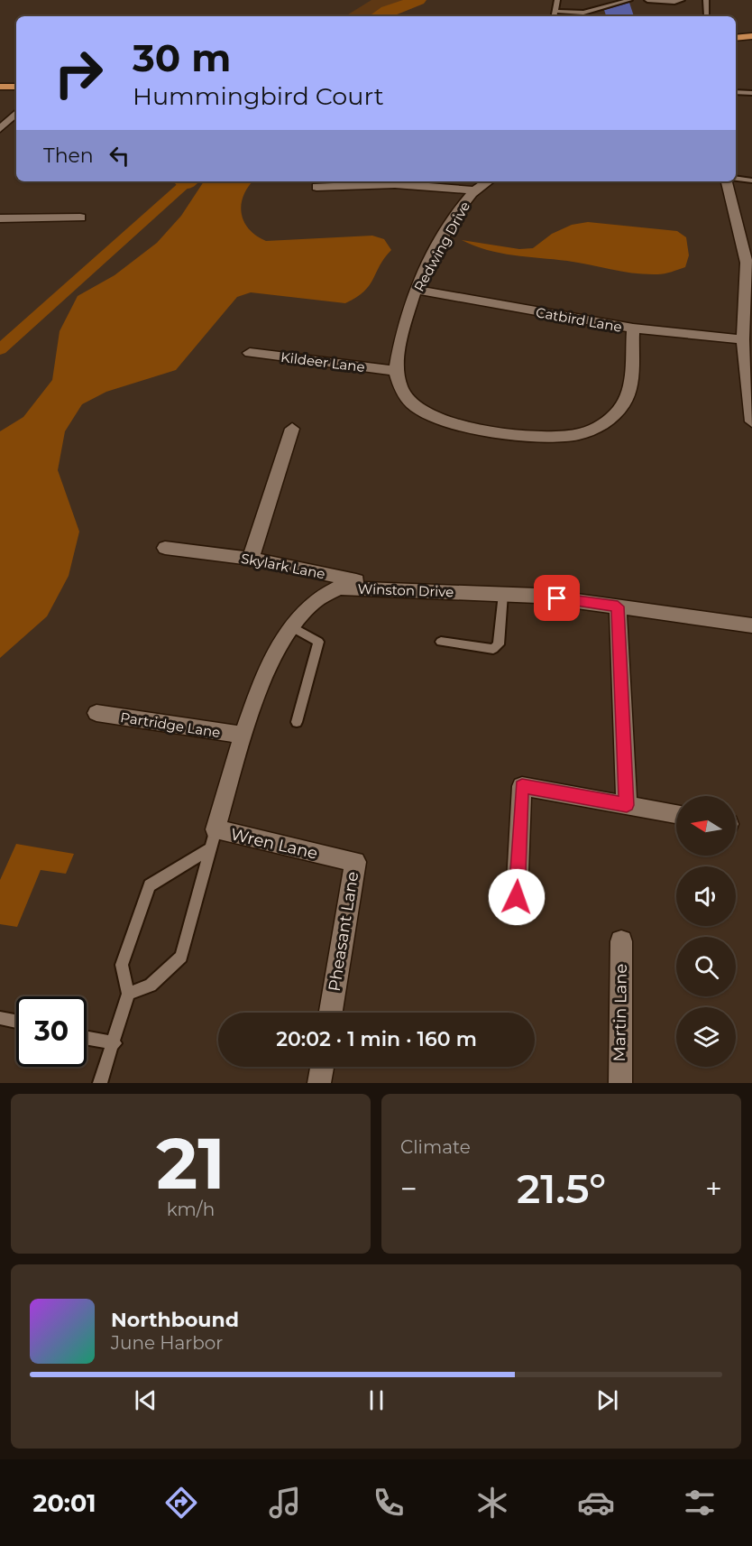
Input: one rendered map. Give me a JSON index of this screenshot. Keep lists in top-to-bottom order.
{
  "streets": {
    "street": [
      "Redwing Drive",
      "Catbird Lane",
      "Kildeer Lane",
      "Skylark Lane",
      "Winston Drive",
      "Partridge Lane",
      "Wren Lane",
      "Pheasant Lane",
      "Martin Lane"
    ]
  },
  "crossings": [
    ["Redwing Drive", "Catbird Lane"],
    ["Redwing Drive", "Kildeer Lane"],
    ["Skylark Lane", "Winston Drive"],
    ["Winston Drive", "Partridge Lane"],
    ["Winston Drive", "Wren Lane"],
    ["Wren Lane", "Pheasant Lane"]
  ],
  "north": "left",
  "page": {
    "turn": ["30 m", "Hummingbird Court"],
    "then": "Then",
    "limit": "30",
    "trip": "20:02 · 1 min · 160 m",
    "tile": [
      ["21", "km/h"],
      "Climate"
    ],
    "heat": ["−", "21.5°", "+"],
    "song": ["Northbound", "June Harbor"],
    "tabs": "20:01"
  }
}
